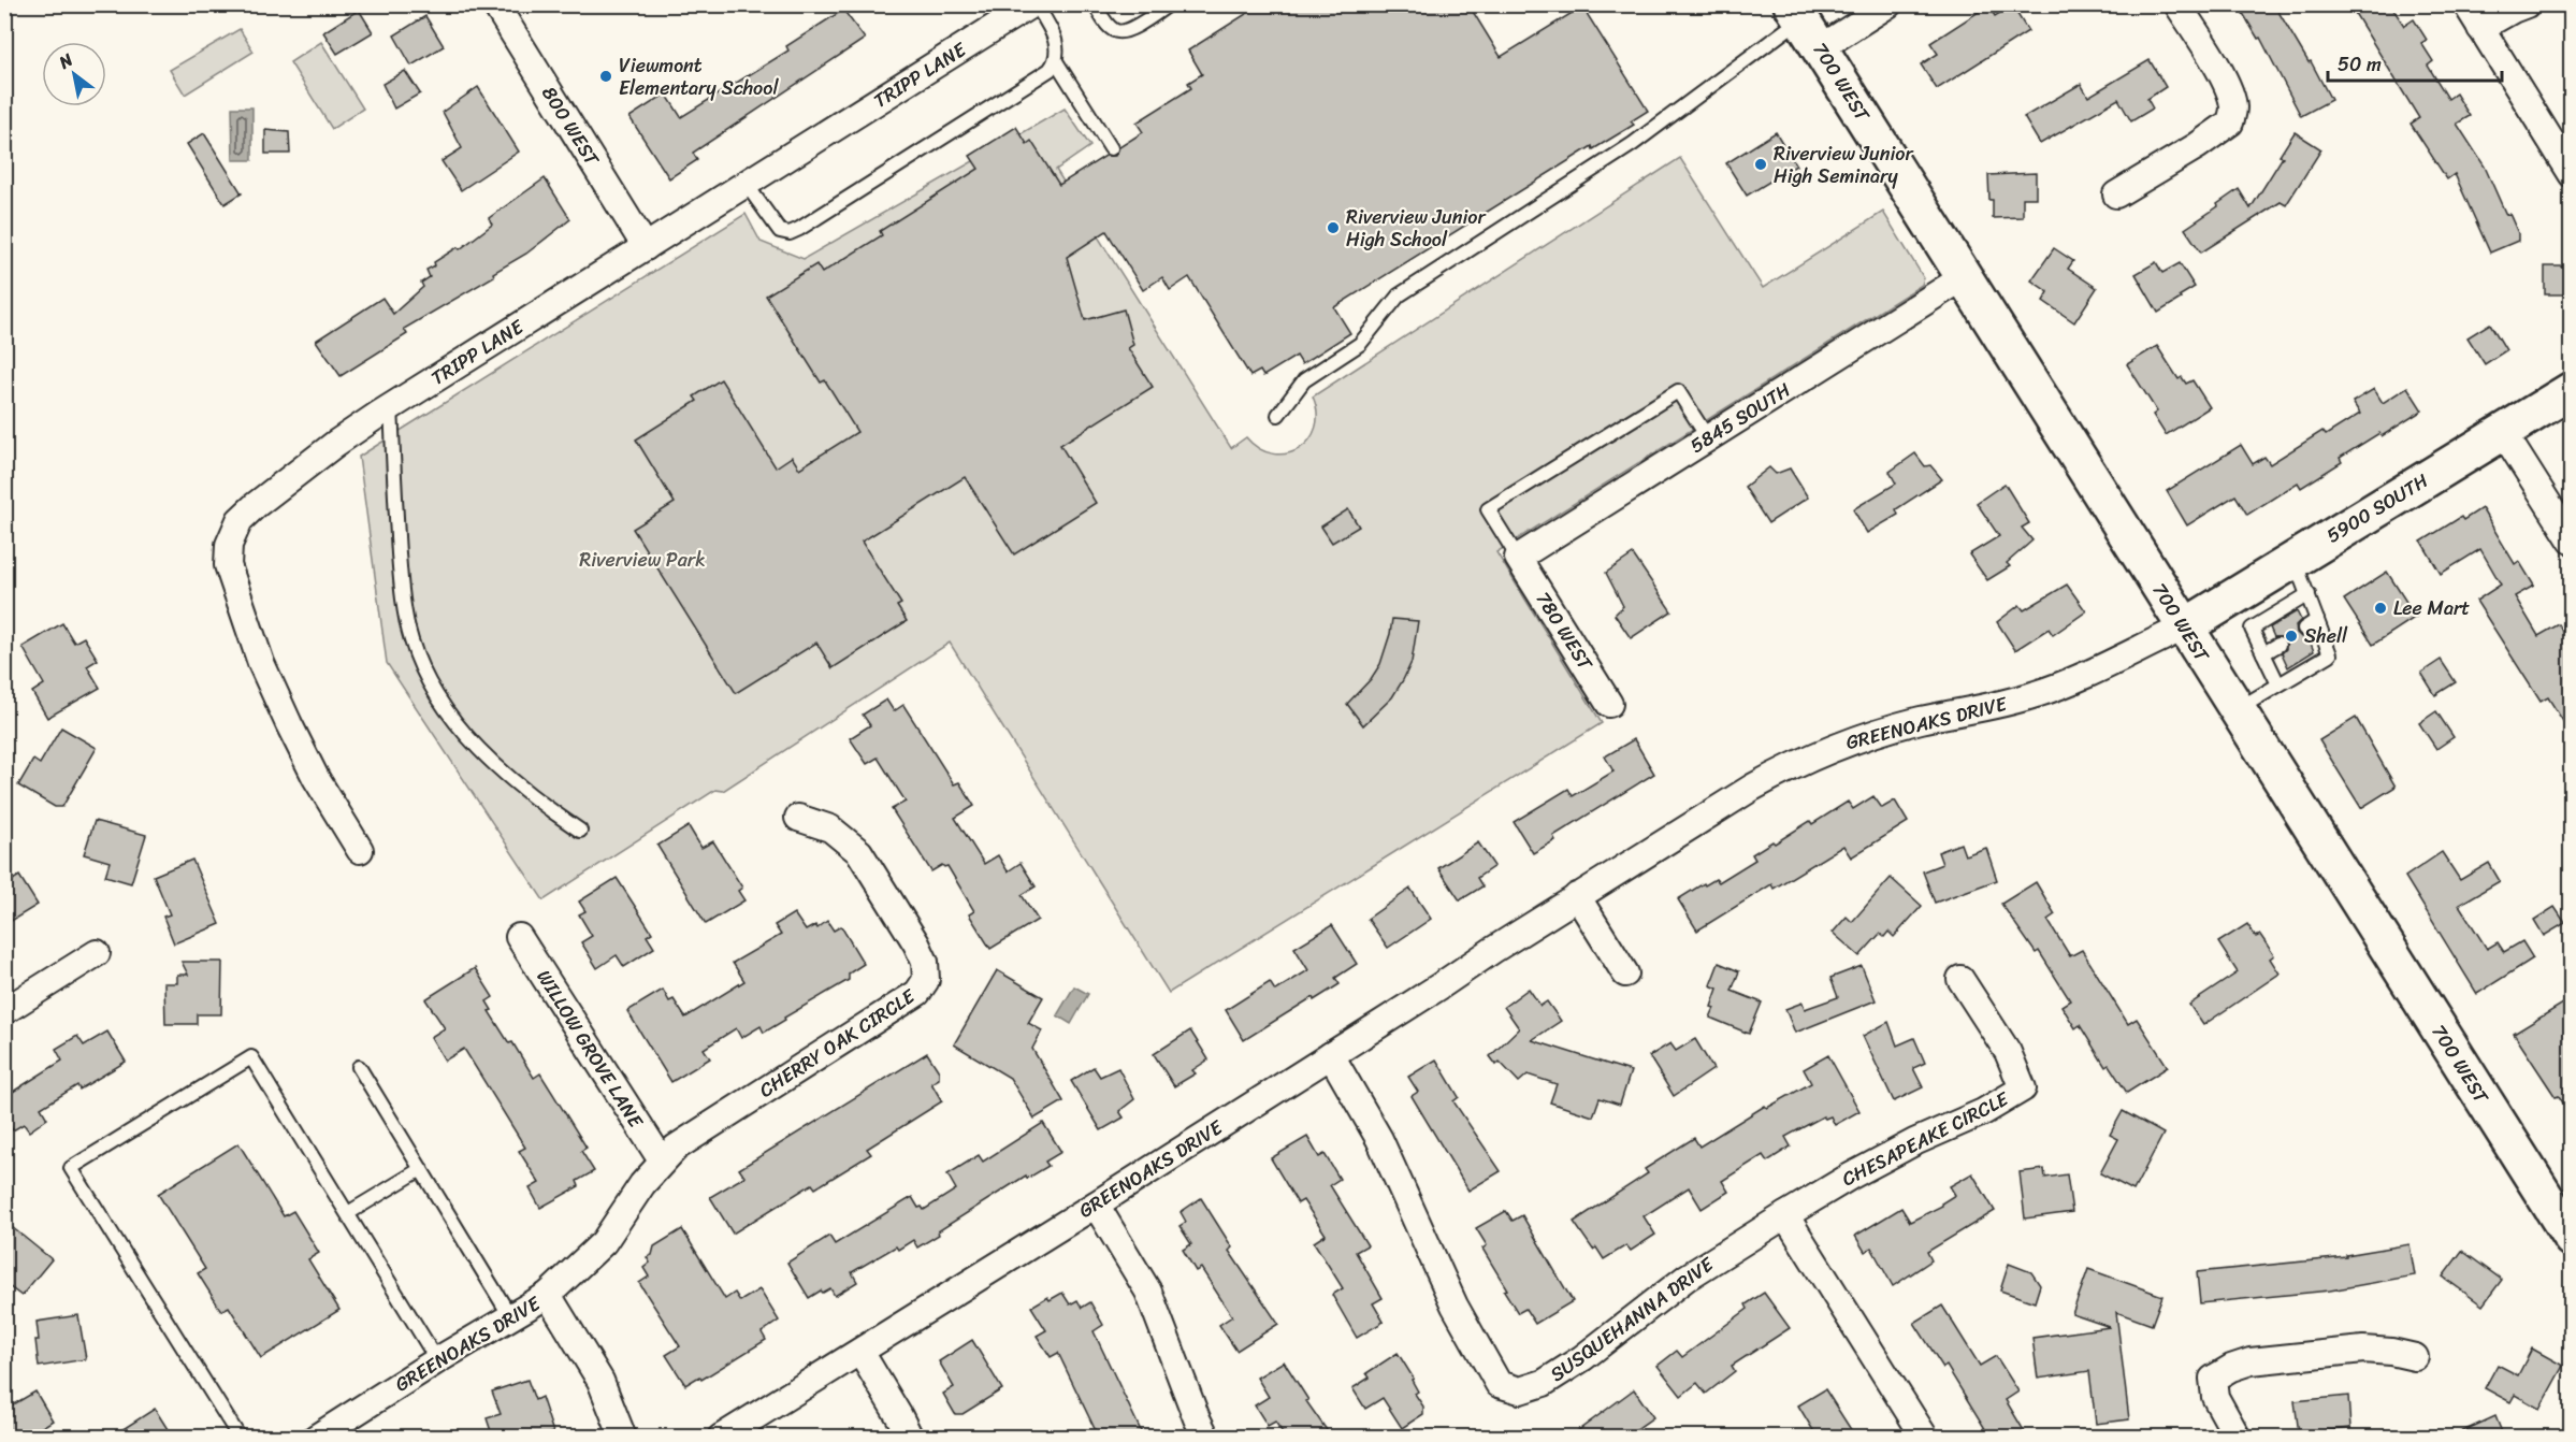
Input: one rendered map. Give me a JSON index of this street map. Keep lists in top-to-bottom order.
{
  "streets": {
    "main road": ["700 WEST", "5900 SOUTH"],
    "street": [
      "TRIPP LANE",
      "800 WEST",
      "5845 SOUTH",
      "780 WEST",
      "GREENOAKS DRIVE",
      "CHERRY OAK CIRCLE",
      "WILLOW GROVE LANE",
      "CHESAPEAKE CIRCLE",
      "SUSQUEHANNA DRIVE"
    ]
  },
  "crossings": [
    ["TRIPP LANE", "800 WEST"],
    ["700 WEST", "5845 SOUTH"],
    ["700 WEST", "5900 SOUTH"],
    ["700 WEST", "GREENOAKS DRIVE"],
    ["5845 SOUTH", "780 WEST"],
    ["5900 SOUTH", "GREENOAKS DRIVE"],
    ["GREENOAKS DRIVE", "SUSQUEHANNA DRIVE"],
    ["CHERRY OAK CIRCLE", "WILLOW GROVE LANE"],
    ["CHESAPEAKE CIRCLE", "SUSQUEHANNA DRIVE"]
  ],
  "parks": ["Riverview Park"],
  "places": [
    "Viewmont Elementary School",
    "Riverview Junior High Seminary",
    "Riverview Junior High School",
    "Lee Mart",
    "Shell"
  ],
  "scale_bar": "50 m",
  "north": "top left"
}
